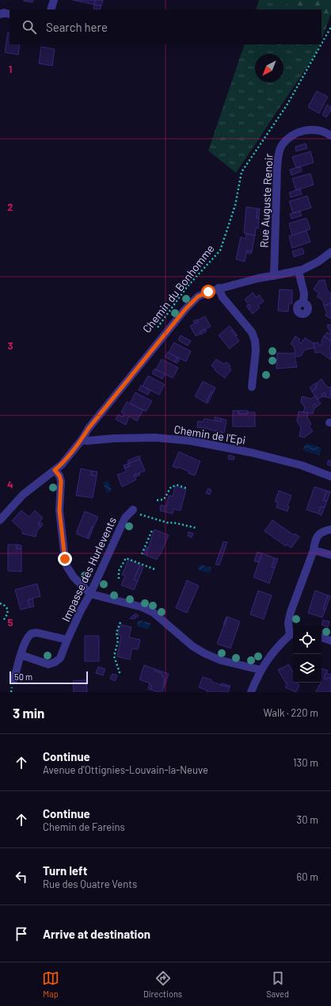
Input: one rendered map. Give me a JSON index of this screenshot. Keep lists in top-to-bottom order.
{
  "streets": {
    "street": ["Rue Auguste Renoir", "Chemin de l'Epi", "Impasse des Hurlevents"],
    "path": ["Chemin du Bonhomme"]
  },
  "scale_bar": "50 m",
  "north": "bottom left",
  "page": {
    "search": "Search here",
    "scale": "50 m",
    "heading": ["3 min", "Walk · 220 m"],
    "list": [
      ["Continue", "Avenue d'Ottignies-Louvain-la-Neuve", "130 m"],
      ["Continue", "Chemin de Fareins", "30 m"],
      ["Turn left", "Rue des Quatre Vents", "60 m"],
      "Arrive at destination"
    ],
    "nav": ["Map", "Directions", "Saved"]
  },
  "grid": {
    "rows": [
      "1",
      "2",
      "3",
      "4",
      "5"
    ]
  }
}
